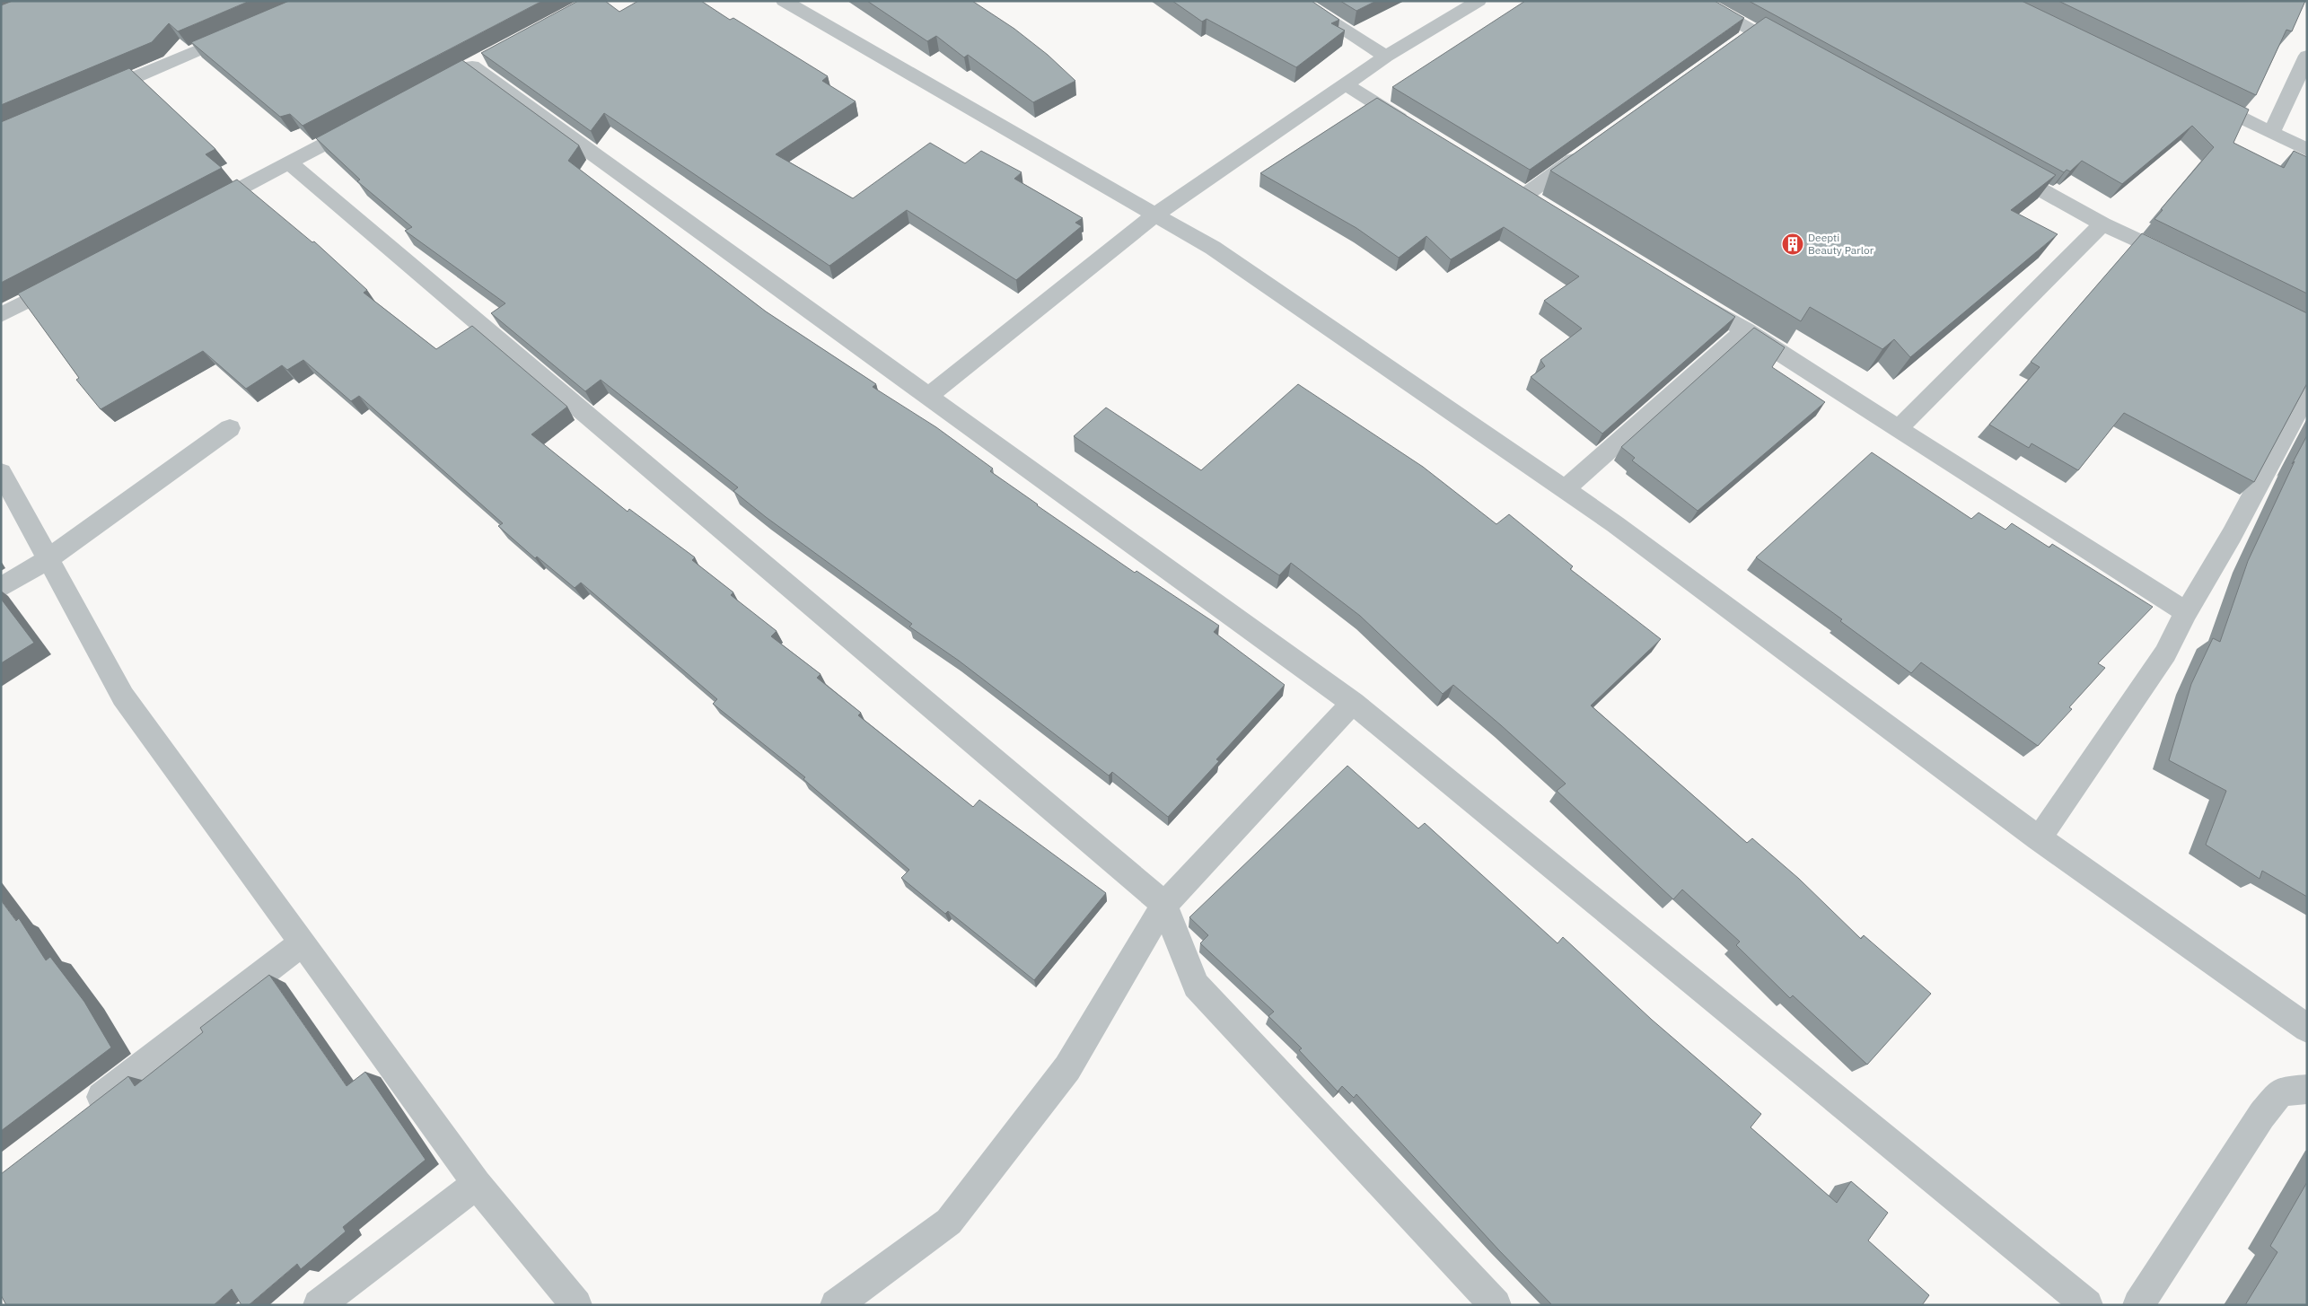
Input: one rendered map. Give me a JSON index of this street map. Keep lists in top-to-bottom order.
{
  "places": {
    "building": ["Deepti Beauty Parlor"]
  }
}
